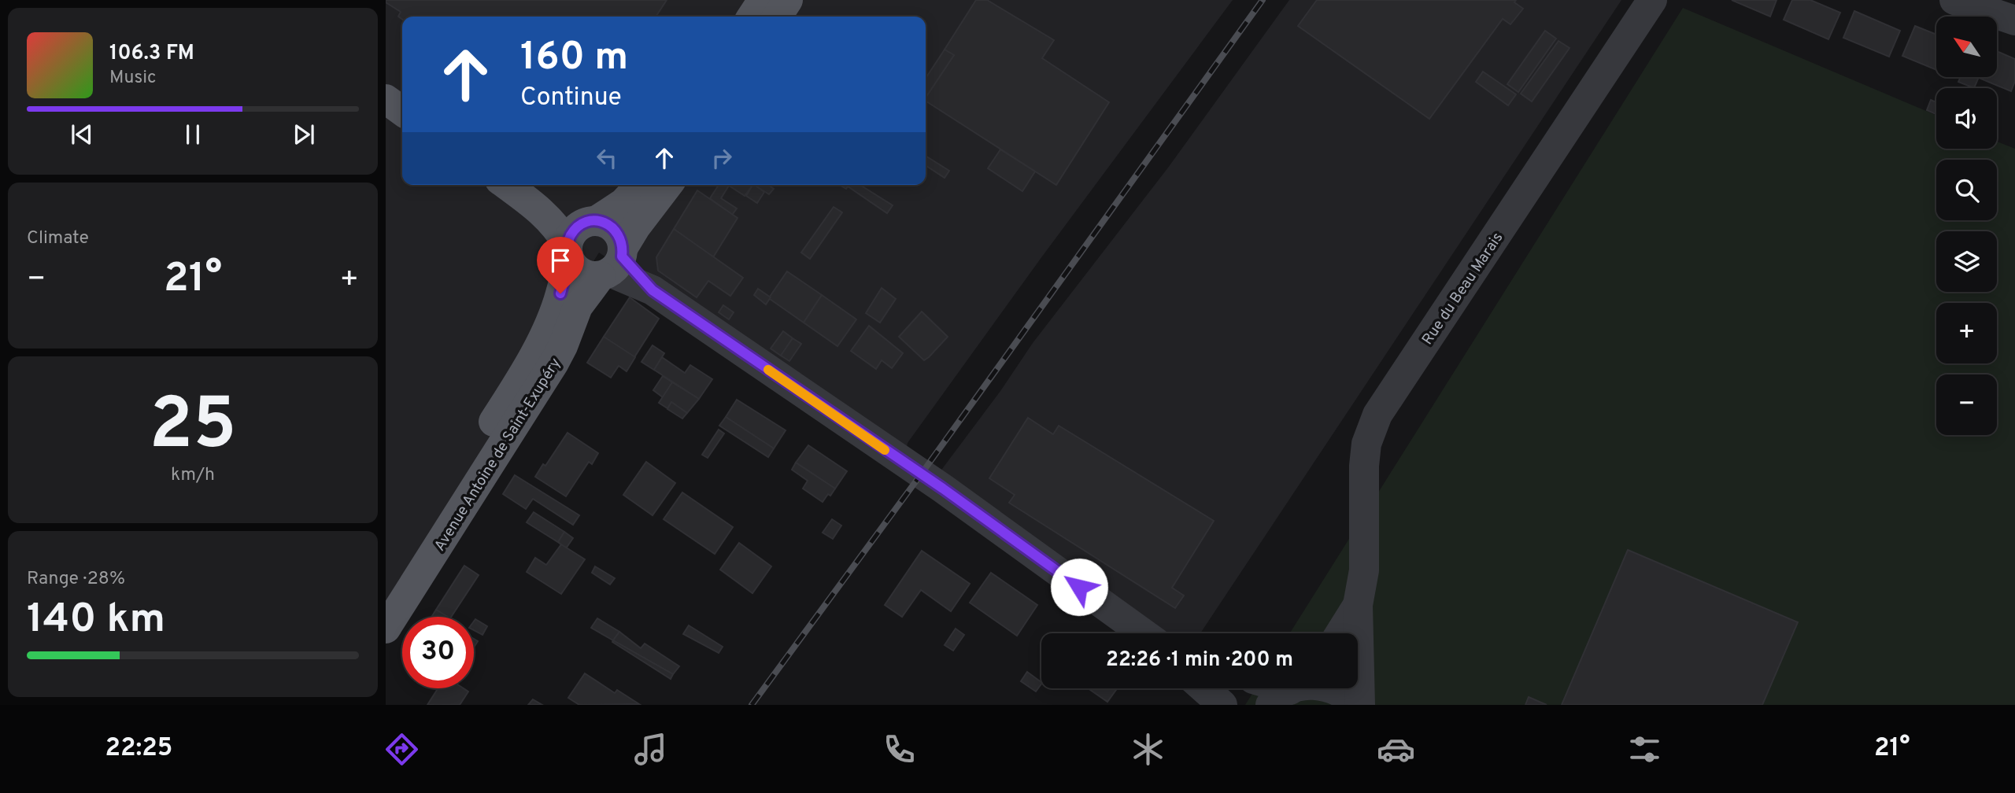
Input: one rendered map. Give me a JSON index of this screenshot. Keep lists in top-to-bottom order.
{
  "streets": {
    "main road": ["Avenue Antoine de Saint-Exupéry"],
    "street": ["Rue du Beau Marais"]
  },
  "north": "top left",
  "page": {
    "map_buttons": ["+", "−"],
    "turn": ["160 m", "Continue"],
    "song": ["106.3 FM", "Music"],
    "tile": [
      "Climate",
      ["25", "km/h"],
      ["Range · 28%", "140 km"]
    ],
    "heat": ["−", "21°", "+"],
    "limit": "30",
    "trip": "22:26 · 1 min · 200 m",
    "tabs": ["22:25", "21°"]
  }
}
